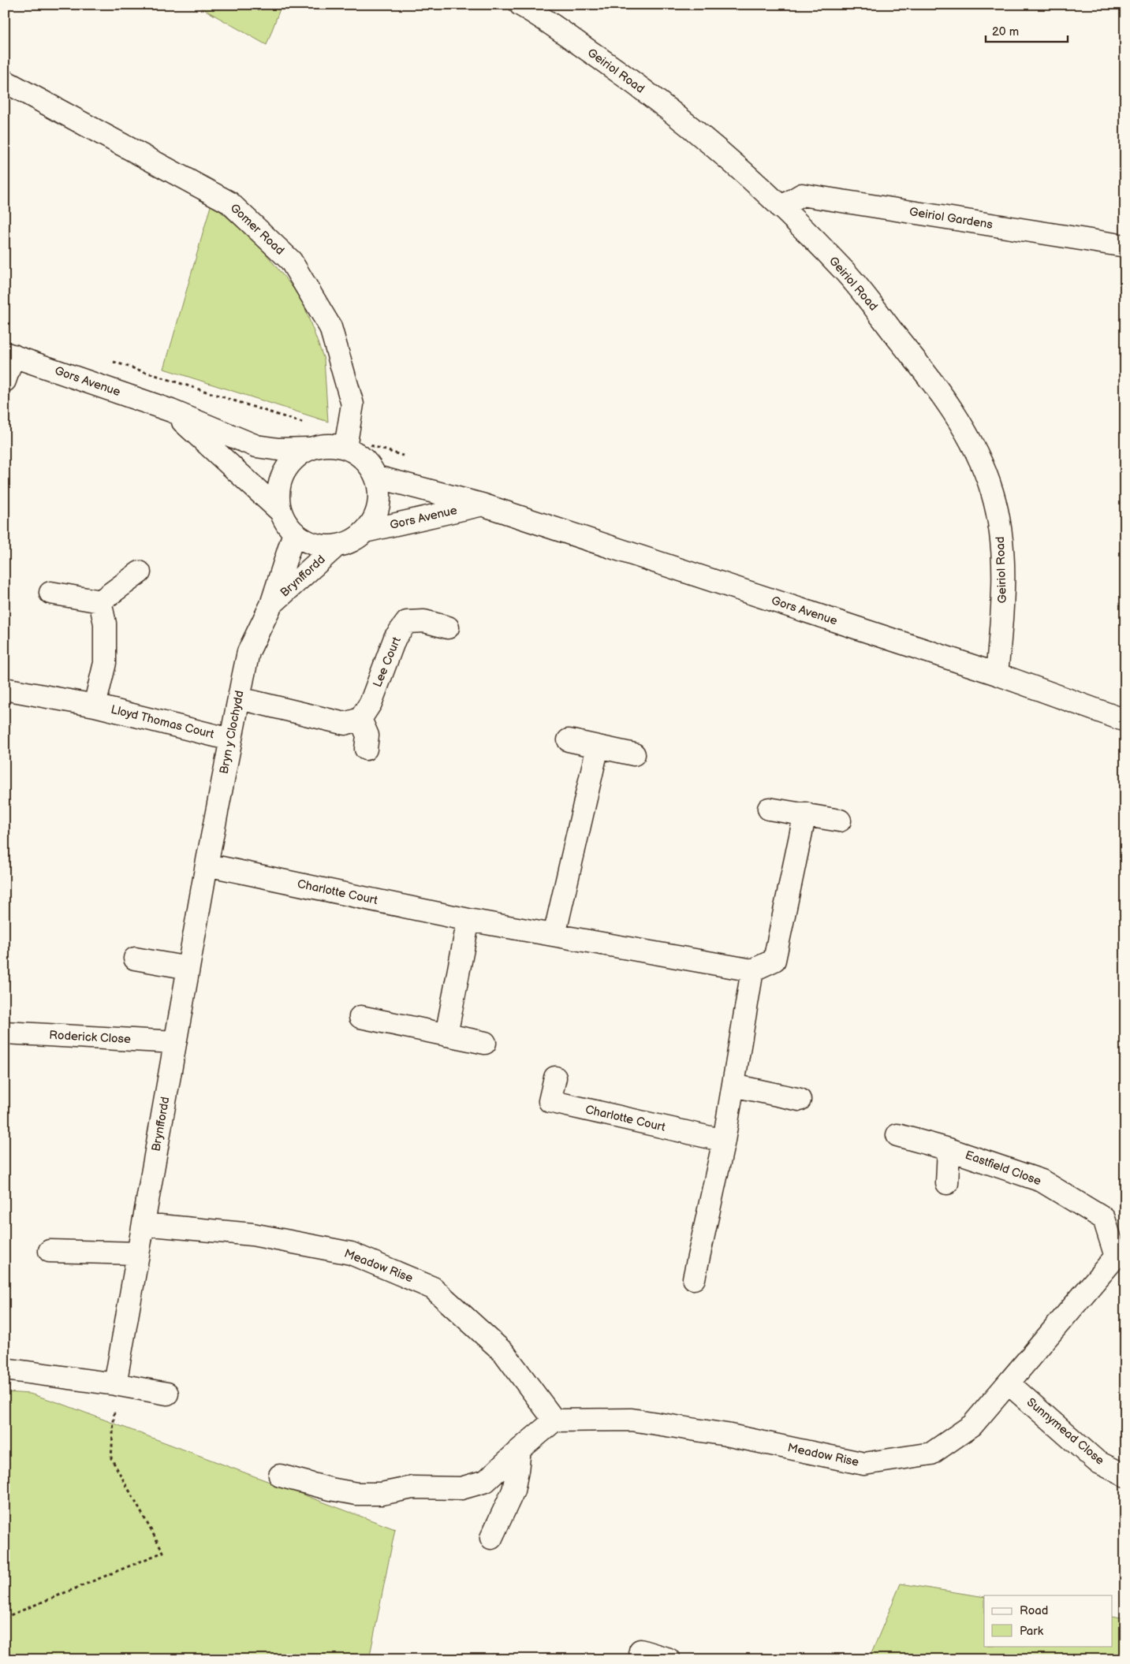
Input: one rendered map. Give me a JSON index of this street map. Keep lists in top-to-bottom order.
{
  "streets": {
    "street": [
      "Geiriol Road",
      "Geiriol Gardens",
      "Gomer Road",
      "Gors Avenue",
      "Brynffordd",
      "Lee Court",
      "Lloyd Thomas Court",
      "Bryn y Clochydd",
      "Charlotte Court",
      "Roderick Close",
      "Eastfield Close",
      "Meadow Rise",
      "Sunnymead Close"
    ]
  },
  "crossings": [
    ["Geiriol Road", "Geiriol Gardens"],
    ["Geiriol Road", "Gors Avenue"],
    ["Gomer Road", "Gors Avenue"],
    ["Gomer Road", "Brynffordd"],
    ["Gors Avenue", "Brynffordd"],
    ["Brynffordd", "Bryn y Clochydd"],
    ["Brynffordd", "Charlotte Court"],
    ["Brynffordd", "Roderick Close"],
    ["Brynffordd", "Meadow Rise"],
    ["Lloyd Thomas Court", "Bryn y Clochydd"],
    ["Bryn y Clochydd", "Charlotte Court"],
    ["Eastfield Close", "Meadow Rise"],
    ["Meadow Rise", "Sunnymead Close"]
  ],
  "legend": ["Road", "Park"],
  "scale_bar": "20 m"
}
